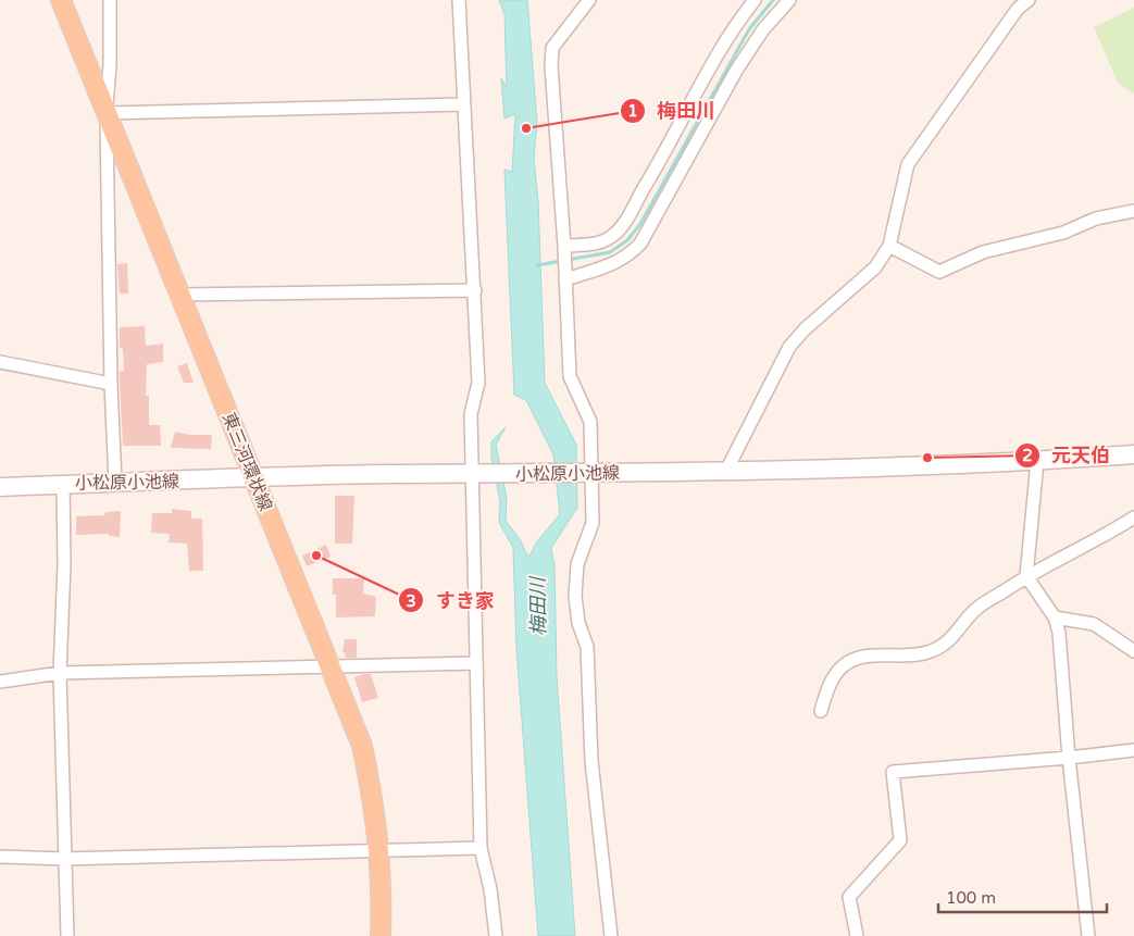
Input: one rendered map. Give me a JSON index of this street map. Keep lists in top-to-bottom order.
{
  "streets": {
    "main road": ["東三河環状線", "小松原小池線"]
  },
  "crossings": [
    ["東三河環状線", "小松原小池線"]
  ],
  "water": ["梅田川"],
  "places": ["梅田川", "元天伯", "すき家"],
  "scale_bar": "100 m"
}
